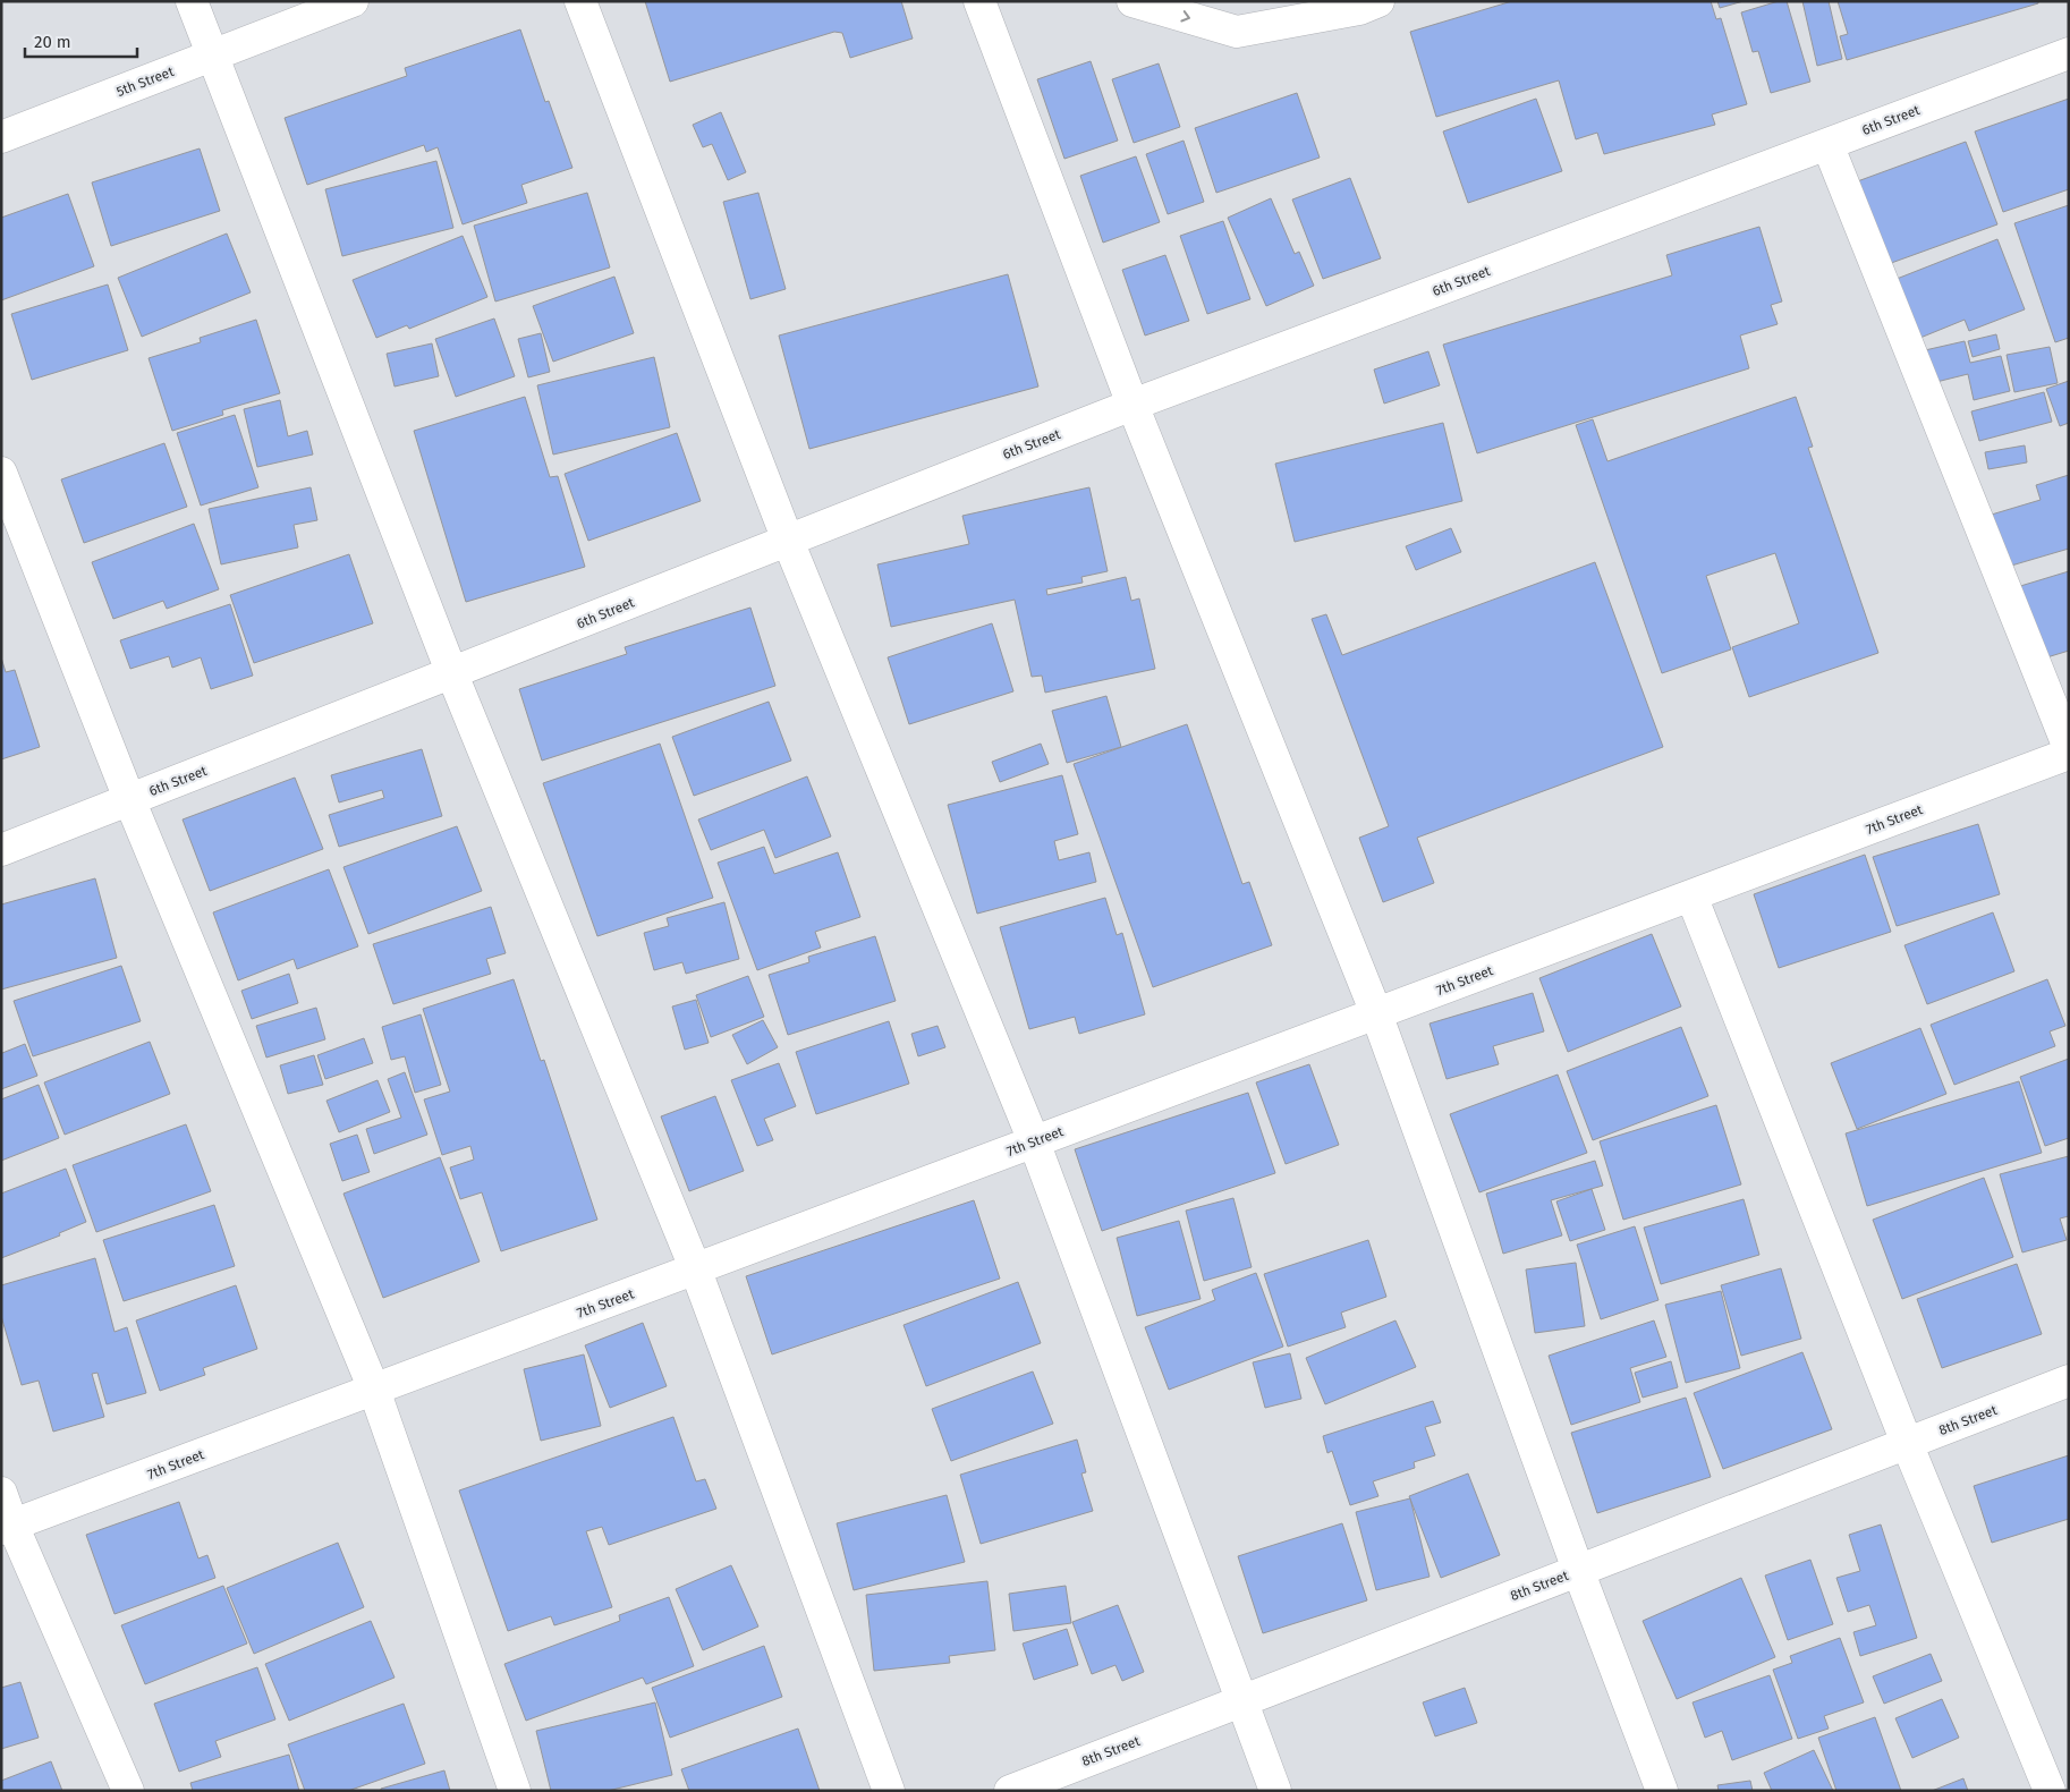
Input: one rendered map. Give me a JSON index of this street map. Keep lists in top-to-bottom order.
{
  "streets": {
    "street": [
      "5th Street",
      "6th Street",
      "7th Street",
      "8th Street"
    ]
  },
  "scale_bar": "20 m"
}
